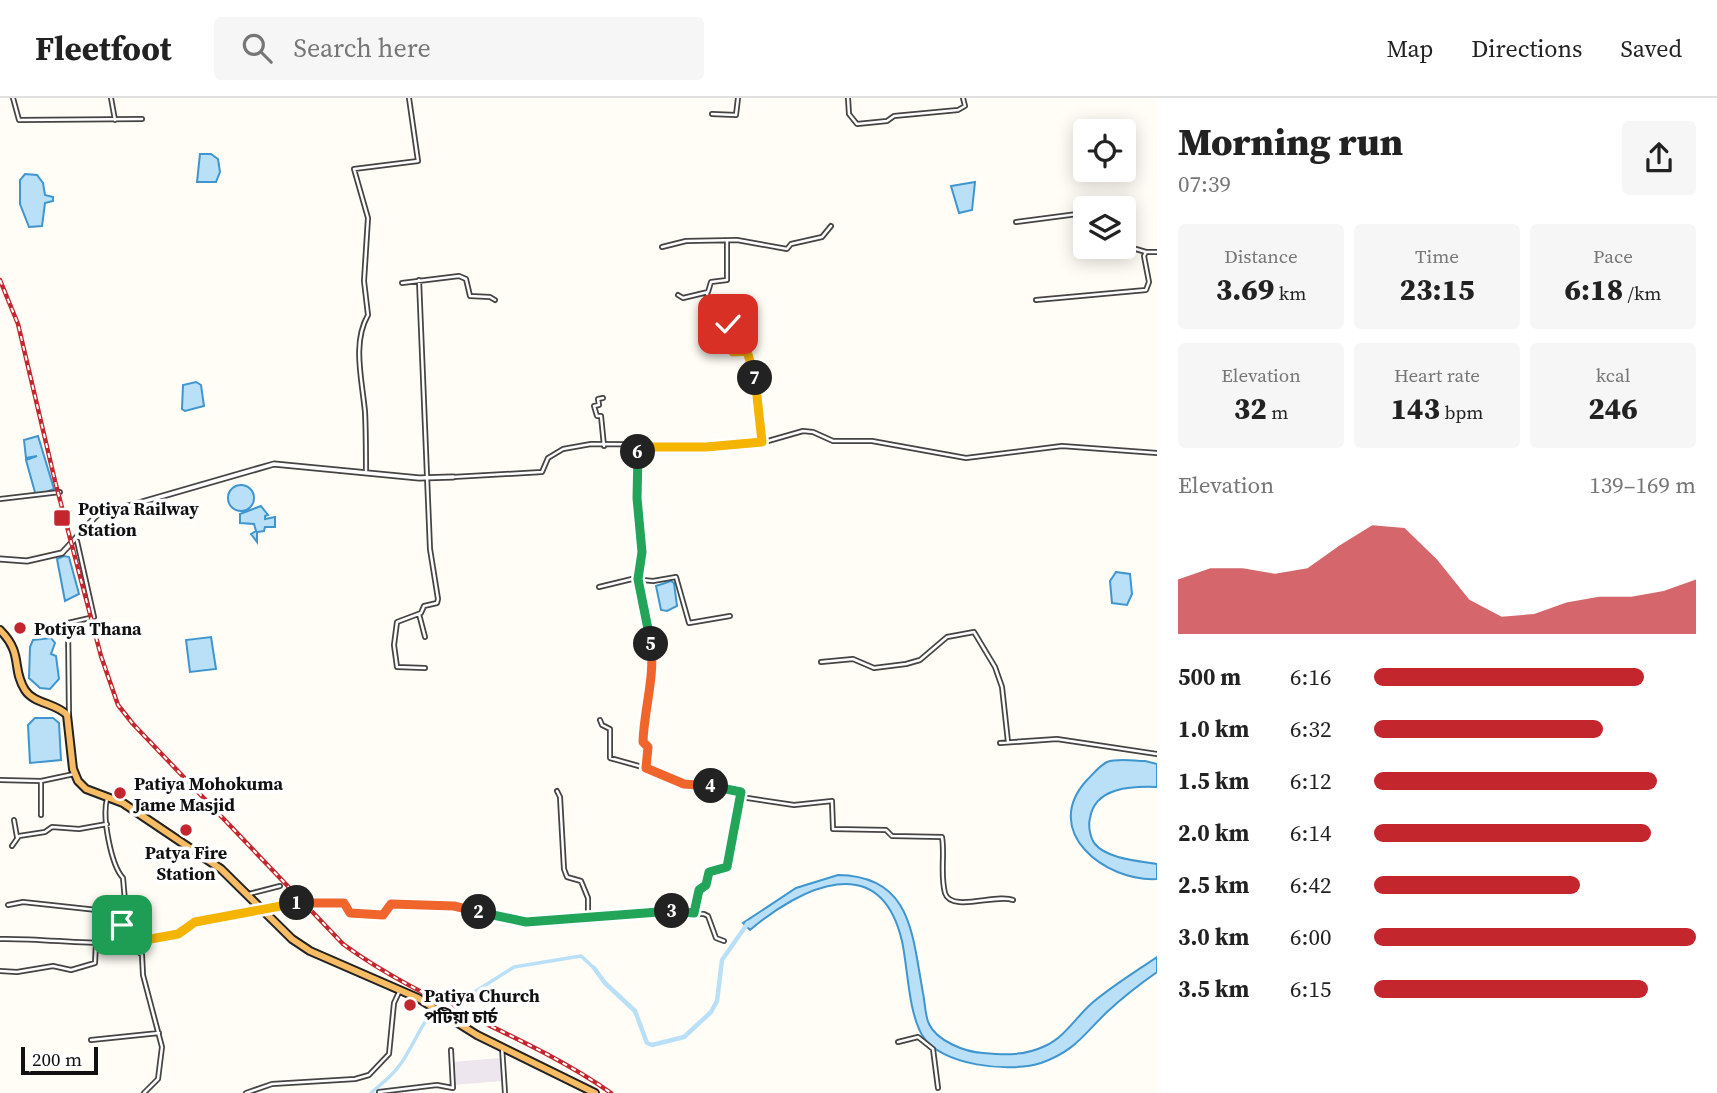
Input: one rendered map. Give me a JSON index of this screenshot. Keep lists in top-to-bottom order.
{
  "places": {
    "transit": ["Potiya Railway Station"],
    "other": [
      "Potiya Thana",
      "Patiya Mohokuma Jame Masjid",
      "Patya Fire Station",
      "Patiya Church পটিয়া চার্চ"
    ]
  },
  "scale_bar": "200 m",
  "page": {
    "header": "Fleetfoot",
    "search": "Search here",
    "nav": ["Map", "Directions", "Saved"],
    "heading": ["Morning run", "07:39"],
    "stats": [
      ["Distance", "3.69 km"],
      ["Time", "23:15"],
      ["Pace", "6:18 /km"],
      ["Elevation", "32 m"],
      ["Heart rate", "143 bpm"],
      ["kcal", "246"]
    ],
    "pins": [
      "7",
      "6",
      "5",
      "4",
      "1",
      "3",
      "2"
    ],
    "chart": ["Elevation", "139–169 m"],
    "list": [
      {
        "name": "500 m",
        "note": "6:16"
      },
      {
        "name": "1.0 km",
        "note": "6:32"
      },
      {
        "name": "1.5 km",
        "note": "6:12"
      },
      {
        "name": "2.0 km",
        "note": "6:14"
      },
      {
        "name": "2.5 km",
        "note": "6:42"
      },
      {
        "name": "3.0 km",
        "note": "6:00"
      },
      {
        "name": "3.5 km",
        "note": "6:15"
      }
    ],
    "scale": "200 m"
  }
}
